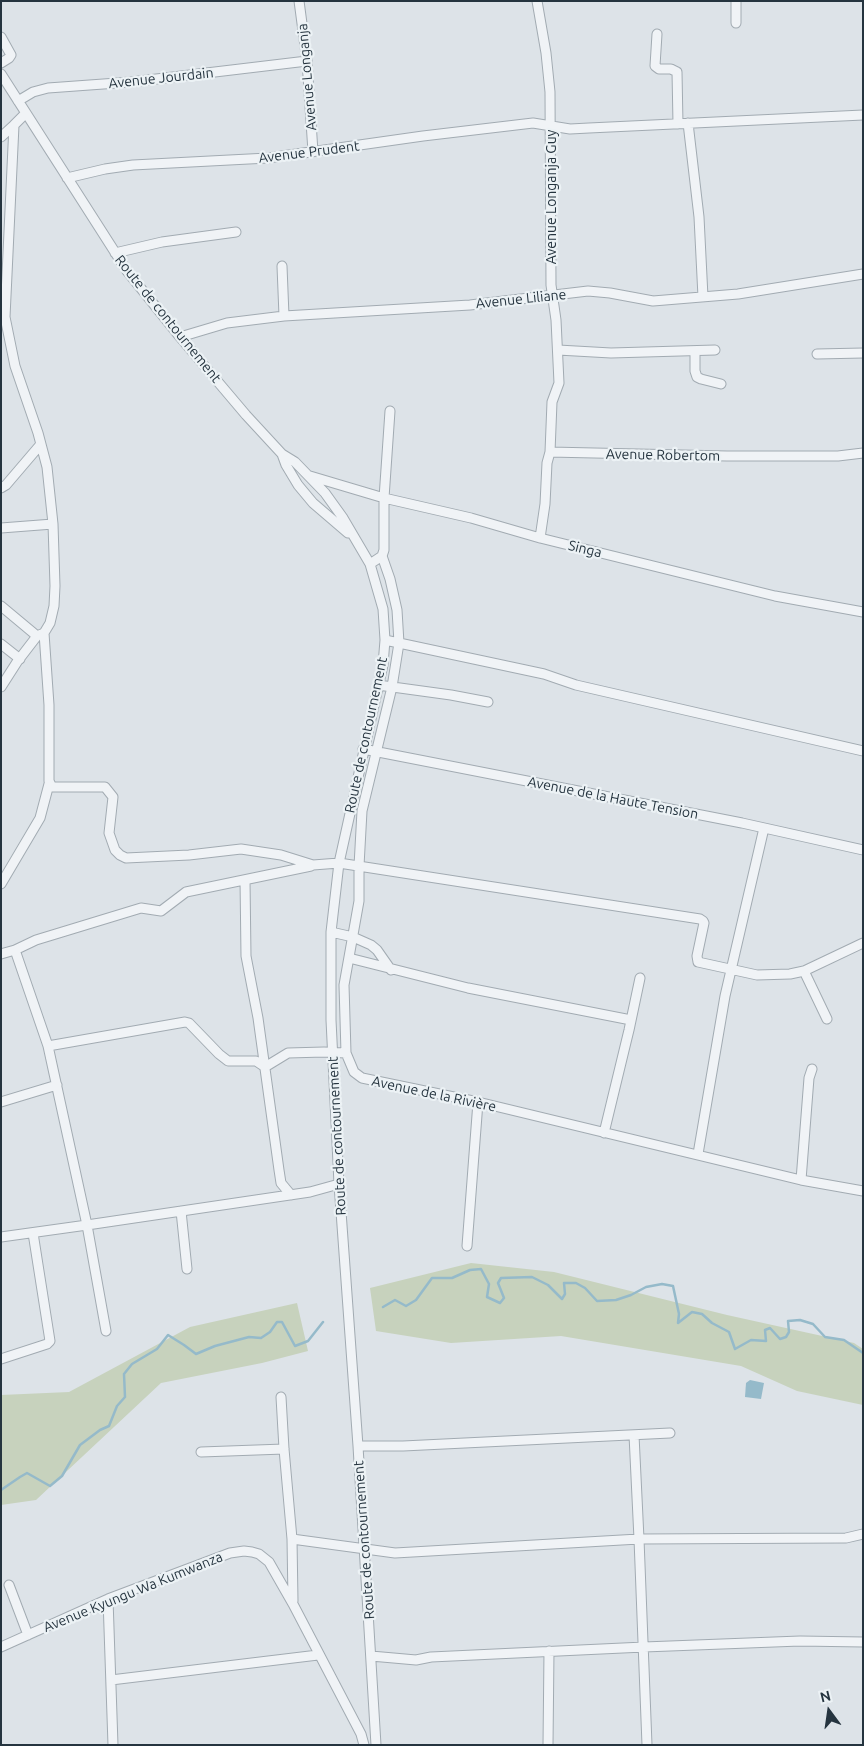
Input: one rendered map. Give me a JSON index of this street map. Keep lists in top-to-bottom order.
{
  "streets": {
    "street": [
      "Avenue Longanja",
      "Avenue Jourdain",
      "Avenue Prudent",
      "Avenue Longanja Guy",
      "Avenue Liliane",
      "Route de contournement",
      "Avenue Robertom",
      "Singa",
      "Avenue de la Haute Tension",
      "Avenue de la Rivière",
      "Avenue Kyungu Wa Kumwanza"
    ]
  },
  "crossings": [
    ["Avenue Longanja", "Avenue Jourdain"],
    ["Avenue Longanja", "Avenue Prudent"],
    ["Avenue Jourdain", "Route de contournement"],
    ["Avenue Prudent", "Avenue Longanja Guy"],
    ["Avenue Prudent", "Route de contournement"],
    ["Avenue Longanja Guy", "Avenue Liliane"],
    ["Avenue Longanja Guy", "Avenue Robertom"],
    ["Avenue Liliane", "Route de contournement"],
    ["Route de contournement", "Singa"],
    ["Route de contournement", "Avenue de la Haute Tension"]
  ],
  "north": "top"
}
